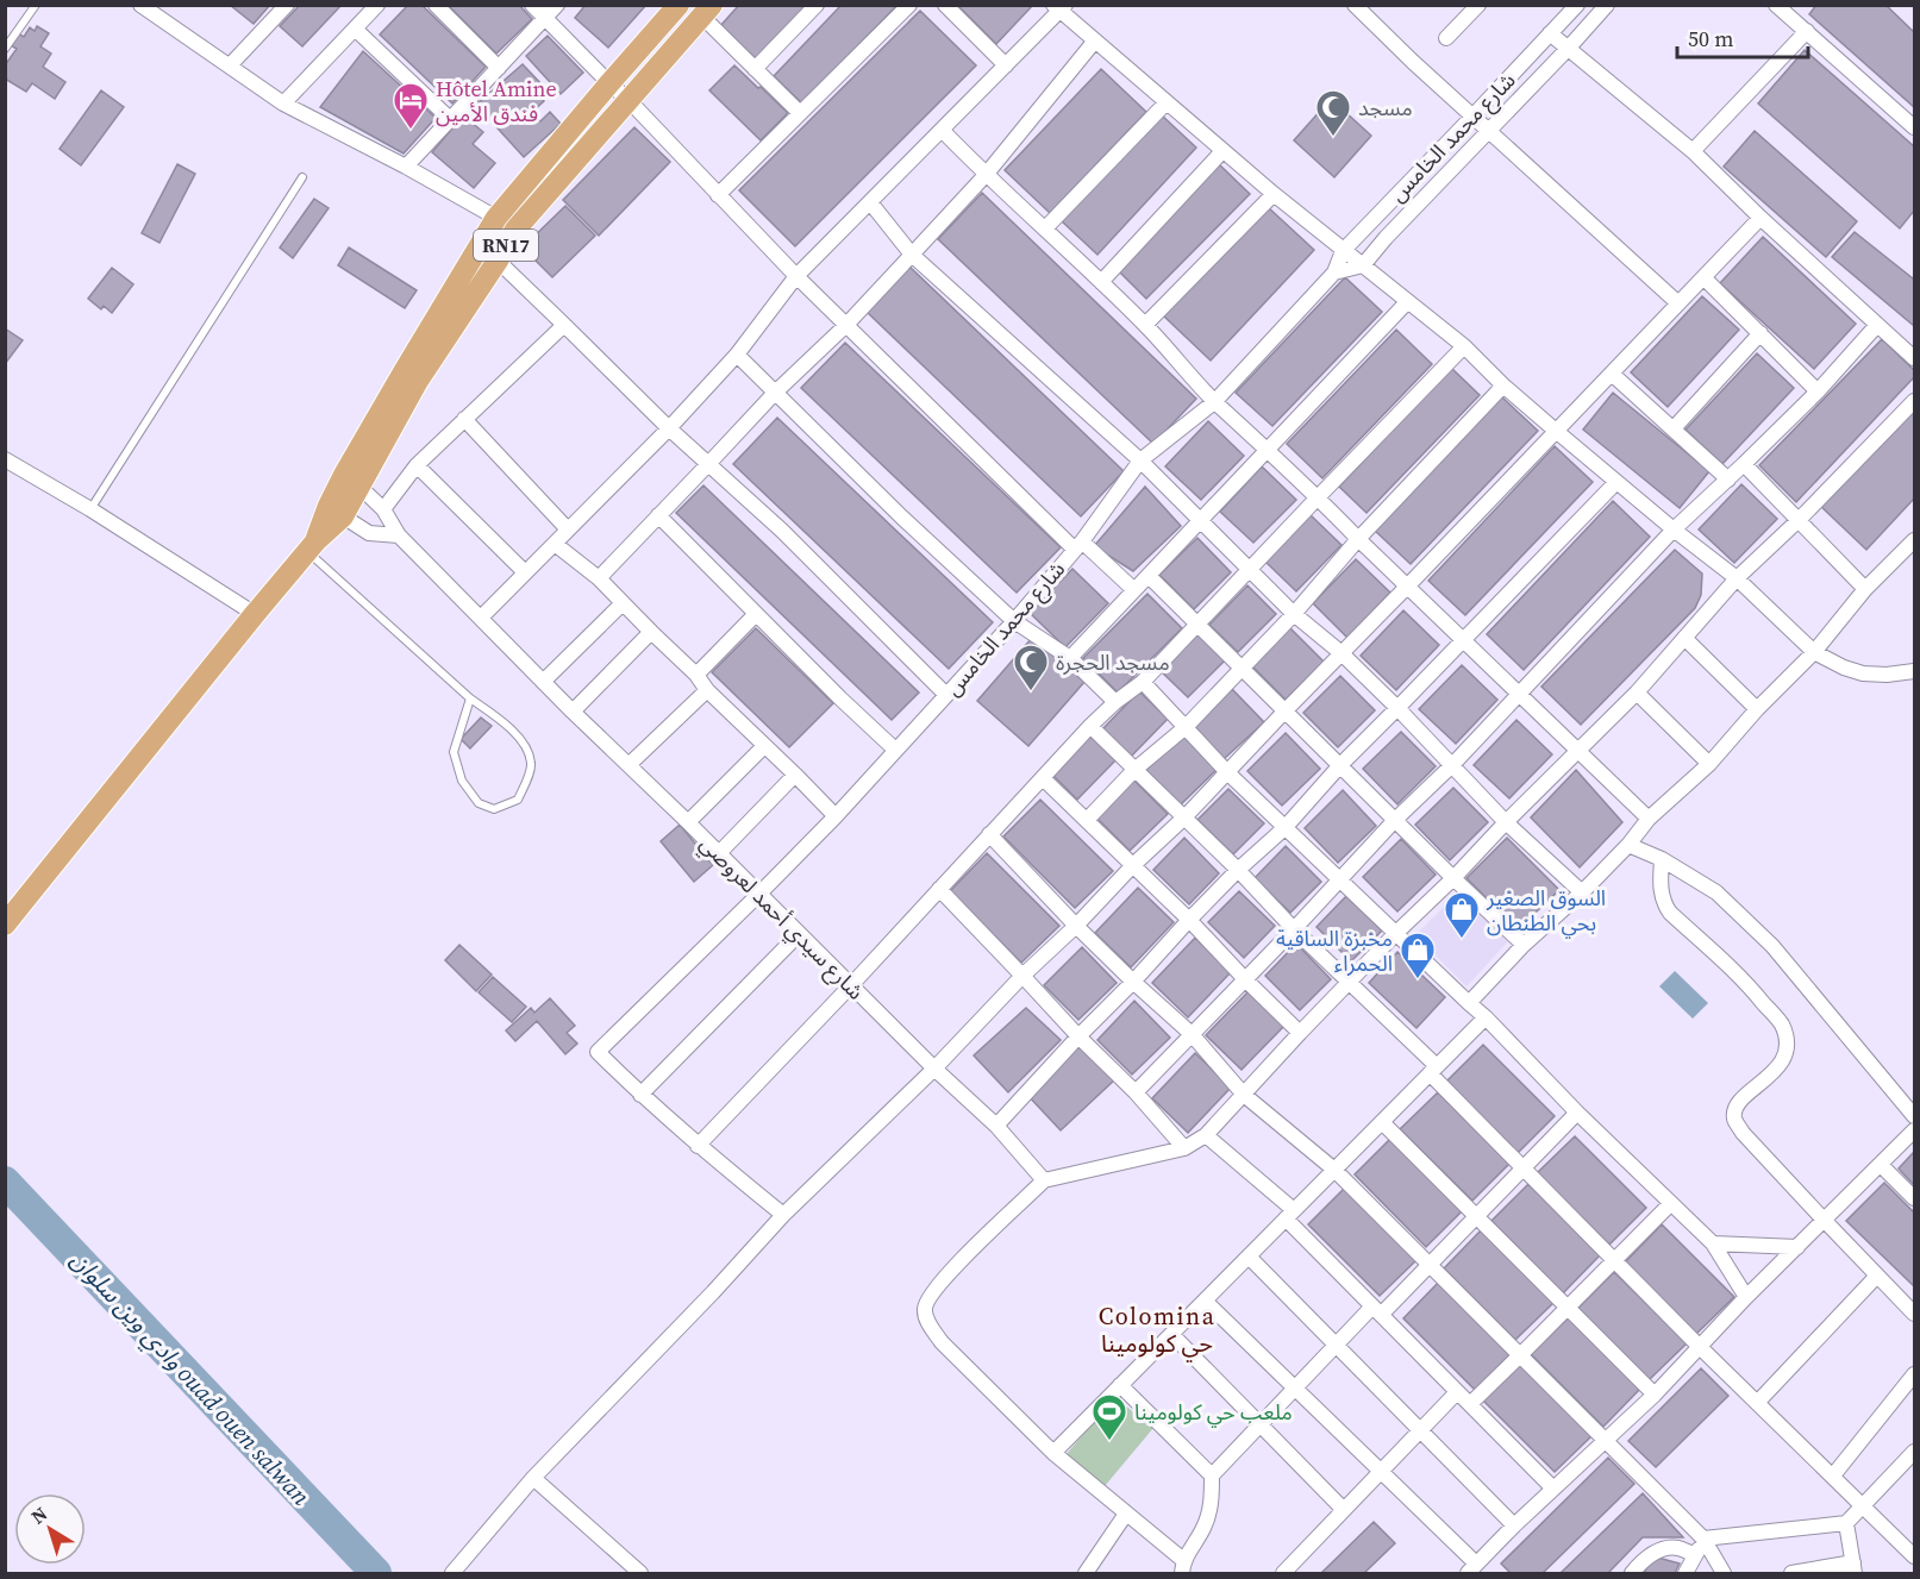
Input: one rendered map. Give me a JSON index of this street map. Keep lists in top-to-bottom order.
{
  "streets": {
    "main road": ["RN17"],
    "street": ["شارع محمد الخامس", "شارع سيدي أحمد لعروصي"]
  },
  "crossings": [
    ["شارع محمد الخامس", "شارع سيدي أحمد لعروصي"],
    ["RN17", "شارع سيدي أحمد لعروصي"]
  ],
  "districts": ["Colomina حي كولومينا"],
  "water": ["وادي وين سلوان ouad ouen salwan"],
  "places": {
    "hotel": ["Hôtel Amine فندق الأمين"],
    "mosque": ["مسجد", "مسجد الحجرة"],
    "shop": ["السوق الصغير بحي الطنطان", "مخبزة الساقية الحمراء"],
    "sports": ["ملعب حي كولومينا"]
  },
  "scale_bar": "50 m",
  "north": "top left"
}
